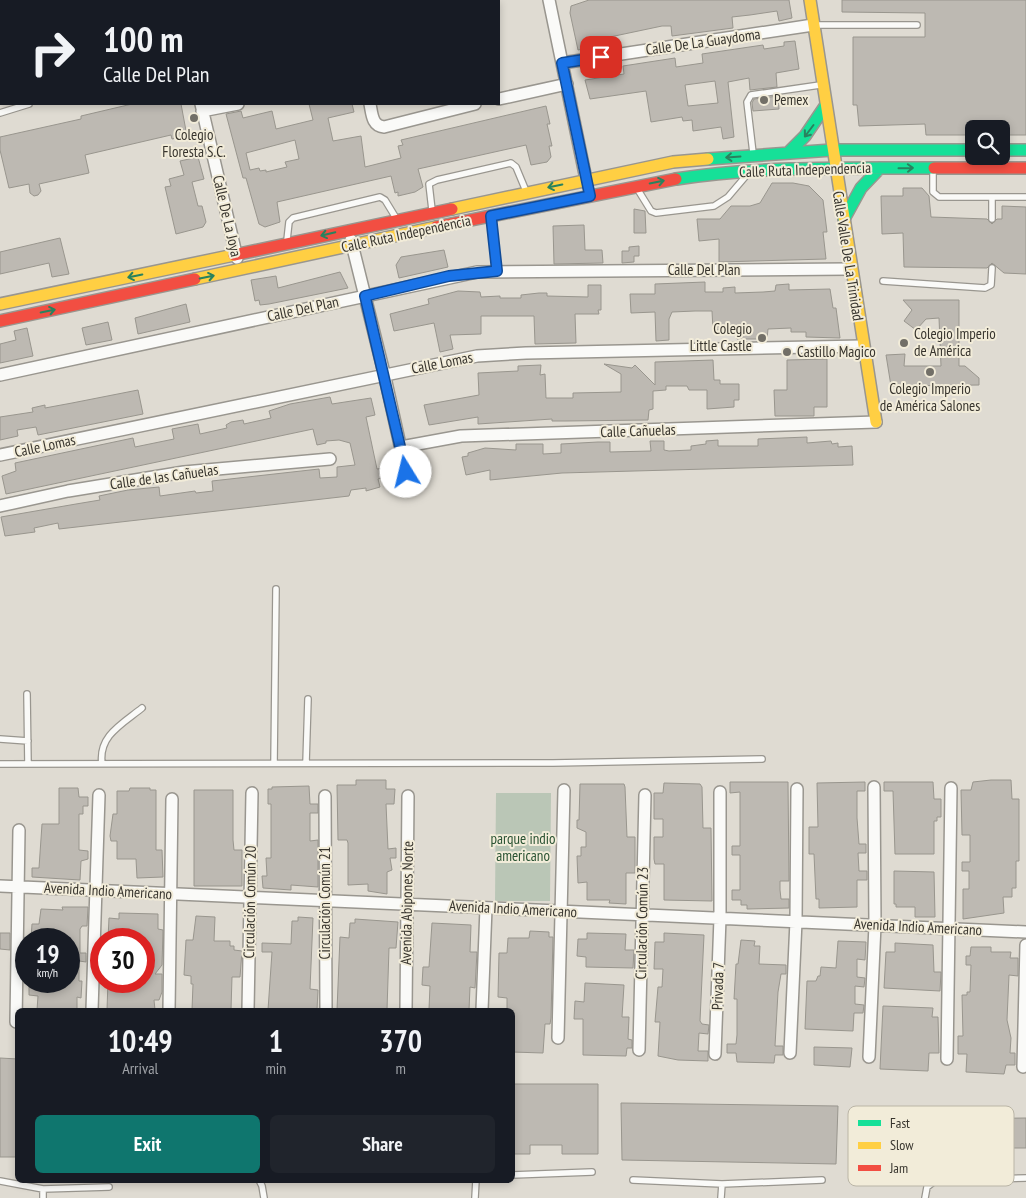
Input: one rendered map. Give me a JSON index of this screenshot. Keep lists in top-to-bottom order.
{
  "streets": {
    "main road": ["Calle Ruta Independencia", "Calle Valle De La Trinidad"],
    "street": [
      "Calle De La Guaydoma",
      "Calle De La Joya",
      "Calle Del Plan",
      "Calle Lomas",
      "Calle Cañuelas",
      "Calle de las Cañuelas",
      "Avenida Indio Americano",
      "Circulación Común 20",
      "Circulación Común 21",
      "Avenida Abipones Norte",
      "Circulación Común 23",
      "Privada 7"
    ]
  },
  "crossings": [
    ["Calle De La Guaydoma", "Calle Valle De La Trinidad"],
    ["Calle Ruta Independencia", "Calle De La Joya"],
    ["Calle Ruta Independencia", "Calle Valle De La Trinidad"],
    ["Calle Valle De La Trinidad", "Calle Del Plan"],
    ["Calle Valle De La Trinidad", "Calle Lomas"],
    ["Calle Valle De La Trinidad", "Calle Cañuelas"],
    ["Avenida Indio Americano", "Circulación Común 20"],
    ["Avenida Indio Americano", "Circulación Común 21"],
    ["Avenida Indio Americano", "Avenida Abipones Norte"],
    ["Avenida Indio Americano", "Circulación Común 23"],
    ["Avenida Indio Americano", "Privada 7"]
  ],
  "parks": ["parque indio americano"],
  "places": [
    "Pemex",
    "Colegio Floresta S.C.",
    "Colegio Little Castle",
    "Colegio Imperio de América",
    "Castillo Magico",
    "Colegio Imperio de América Salones"
  ],
  "legend": ["Fast", "Slow", "Jam"],
  "page": {
    "turn": ["100 m", "Calle Del Plan"],
    "speed": "19 km/h",
    "limit": "30",
    "eta": [
      "10:49",
      "Arrival",
      "1",
      "min",
      "370",
      "m"
    ],
    "buttons": ["Exit", "Share"]
  }
}
